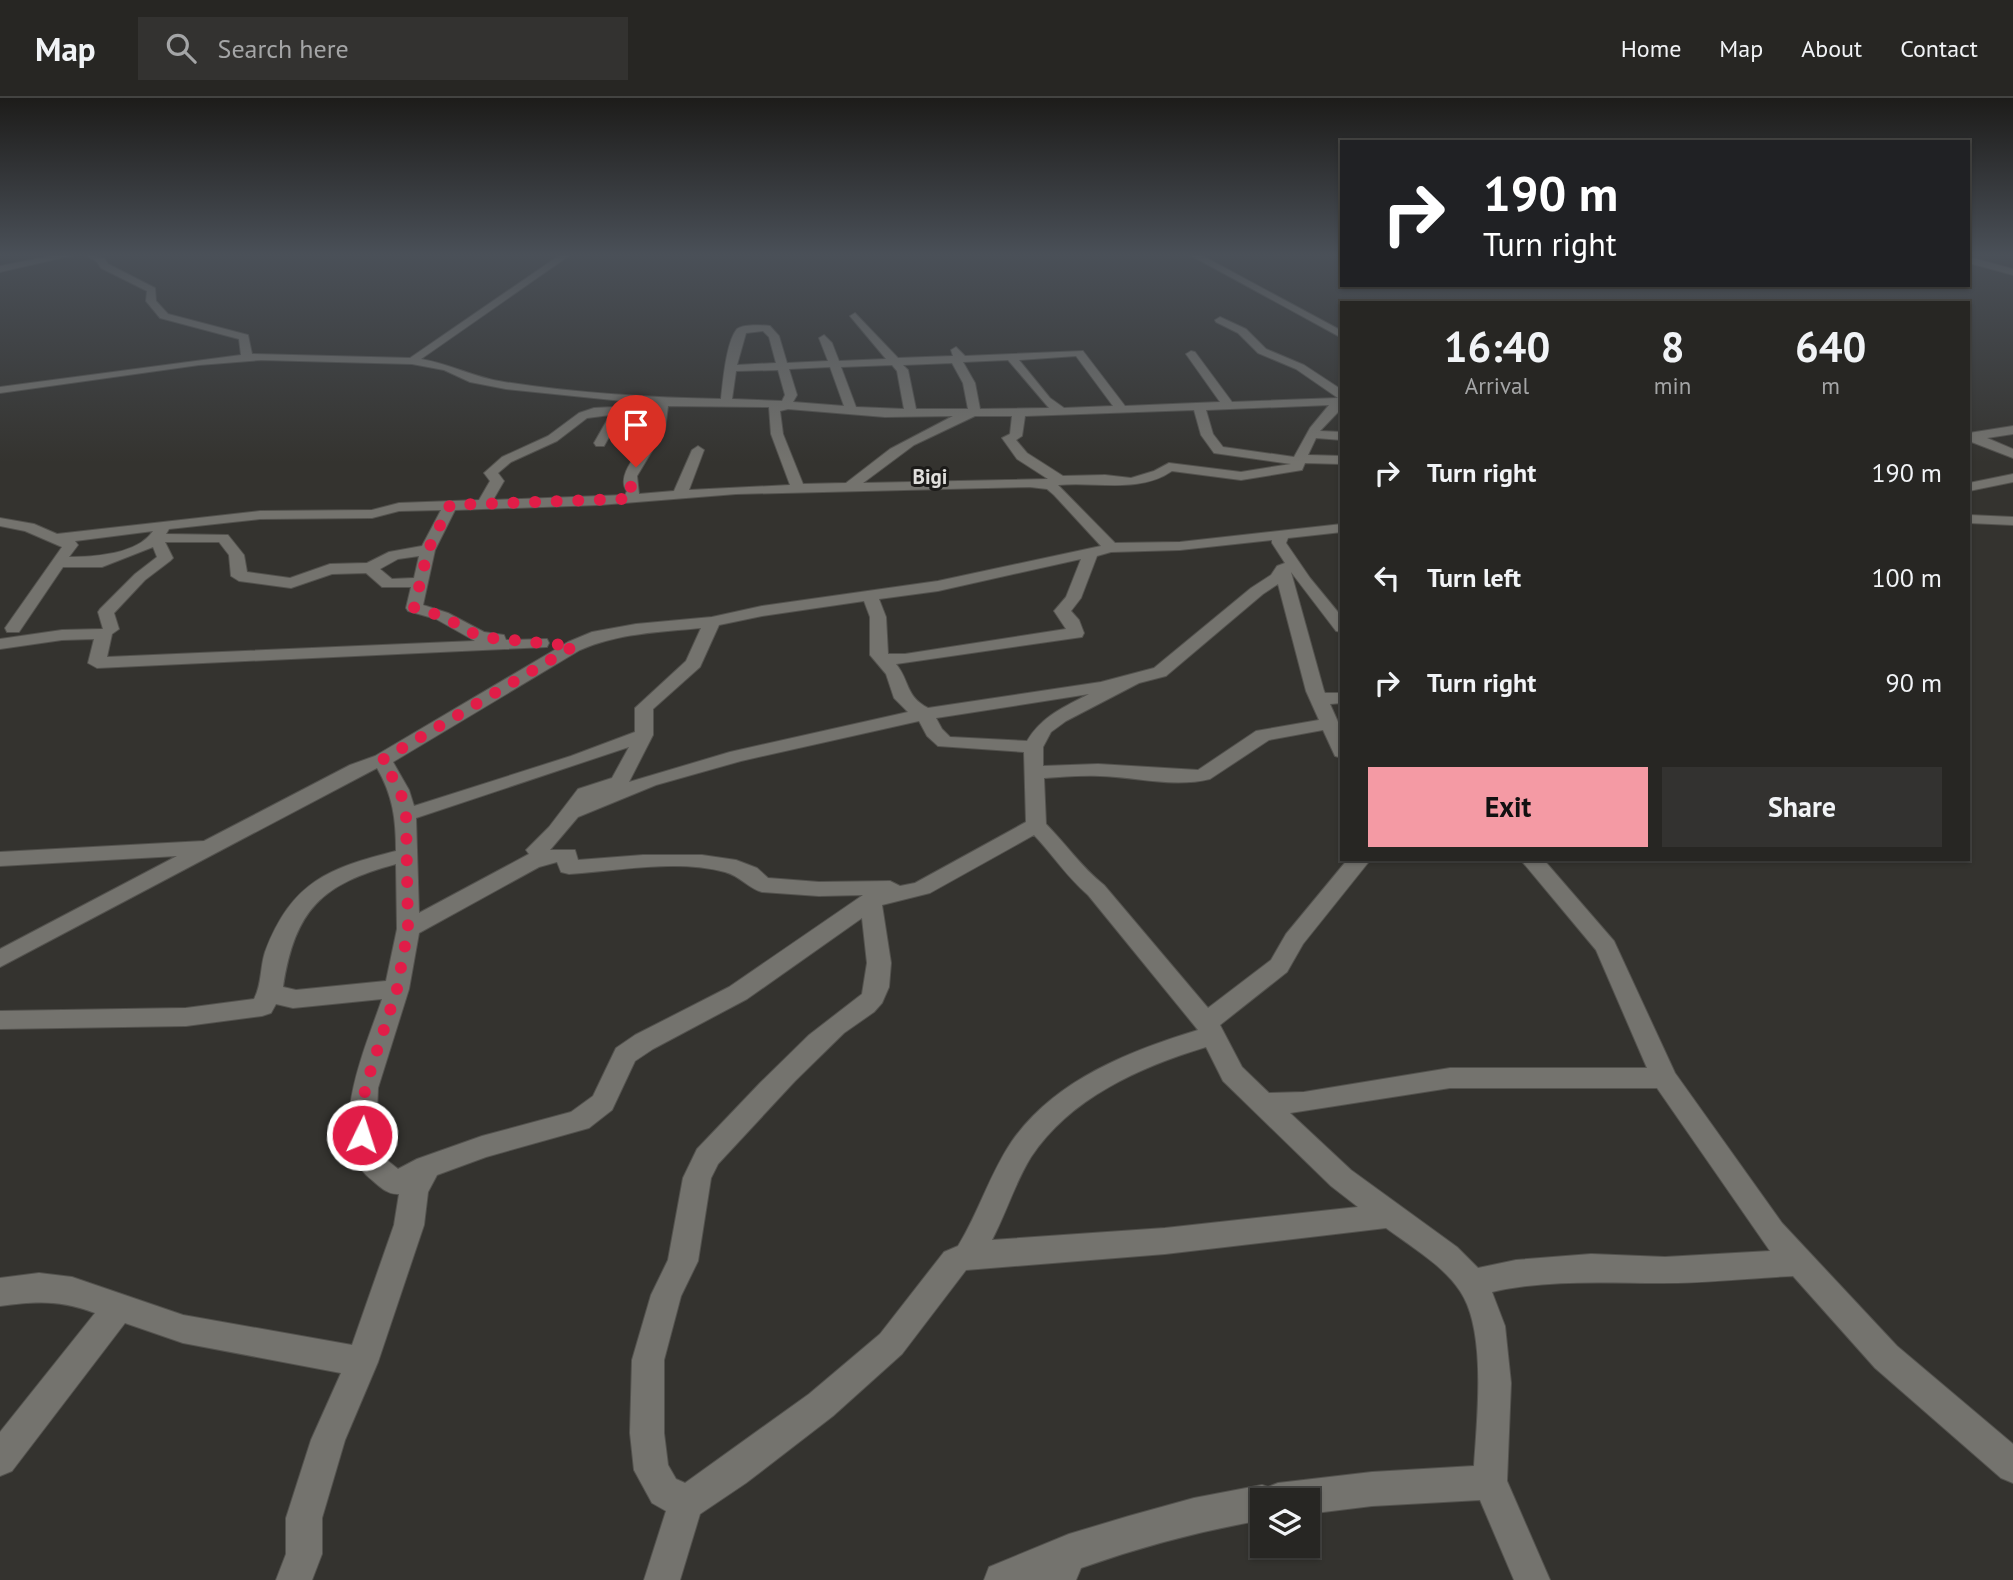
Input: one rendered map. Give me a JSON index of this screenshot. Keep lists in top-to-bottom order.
{
  "districts": ["Bigi"],
  "page": {
    "header": "Map",
    "search": "Search here",
    "nav": [
      "Home",
      "Map",
      "About",
      "Contact"
    ],
    "turn": ["190 m", "Turn right"],
    "eta": [
      "16:40",
      "Arrival",
      "8",
      "min",
      "640",
      "m"
    ],
    "list": [
      {
        "name": "Turn right",
        "value": "190 m"
      },
      {
        "name": "Turn left",
        "value": "100 m"
      },
      {
        "name": "Turn right",
        "value": "90 m"
      }
    ],
    "buttons": ["Exit", "Share"]
  }
}
